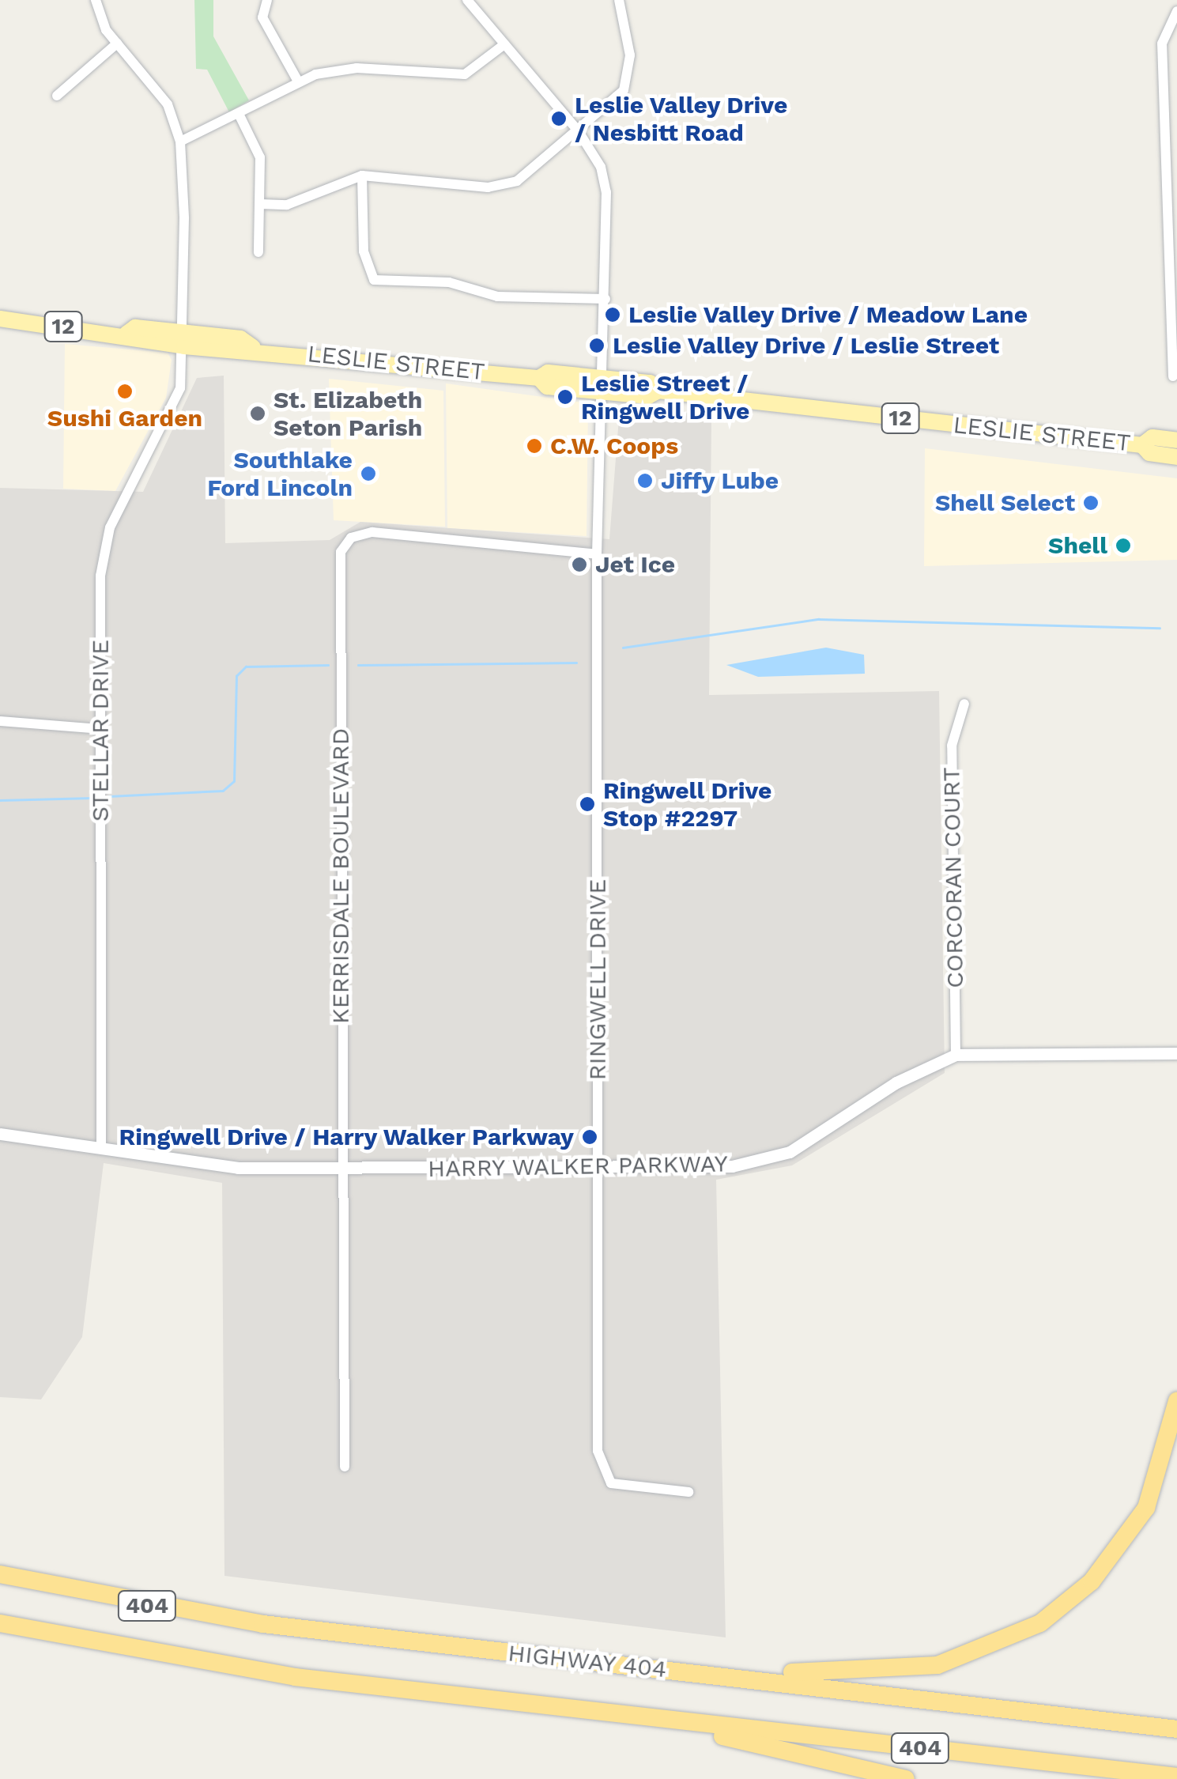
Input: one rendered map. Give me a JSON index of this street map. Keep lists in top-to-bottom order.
{
  "streets": {
    "highway": ["404", "HIGHWAY 404"],
    "main road": ["12", "LESLIE STREET"],
    "street": [
      "STELLAR DRIVE",
      "KERRISDALE BOULEVARD",
      "CORCORAN COURT",
      "RINGWELL DRIVE",
      "HARRY WALKER PARKWAY"
    ]
  },
  "crossings": [
    ["LESLIE STREET", "STELLAR DRIVE"],
    ["LESLIE STREET", "RINGWELL DRIVE"],
    ["STELLAR DRIVE", "HARRY WALKER PARKWAY"],
    ["KERRISDALE BOULEVARD", "RINGWELL DRIVE"],
    ["KERRISDALE BOULEVARD", "HARRY WALKER PARKWAY"],
    ["CORCORAN COURT", "HARRY WALKER PARKWAY"],
    ["RINGWELL DRIVE", "HARRY WALKER PARKWAY"]
  ],
  "places": [
    "Leslie Valley Drive / Nesbitt Road",
    "Leslie Valley Drive / Meadow Lane",
    "Leslie Valley Drive / Leslie Street",
    "Sushi Garden",
    "Leslie Street / Ringwell Drive",
    "St. Elizabeth Seton Parish",
    "C.W. Coops",
    "Southlake Ford Lincoln",
    "Jiffy Lube",
    "Shell Select",
    "Shell",
    "Jet Ice",
    "Ringwell Drive Stop #2297",
    "Ringwell Drive / Harry Walker Parkway"
  ]
}
